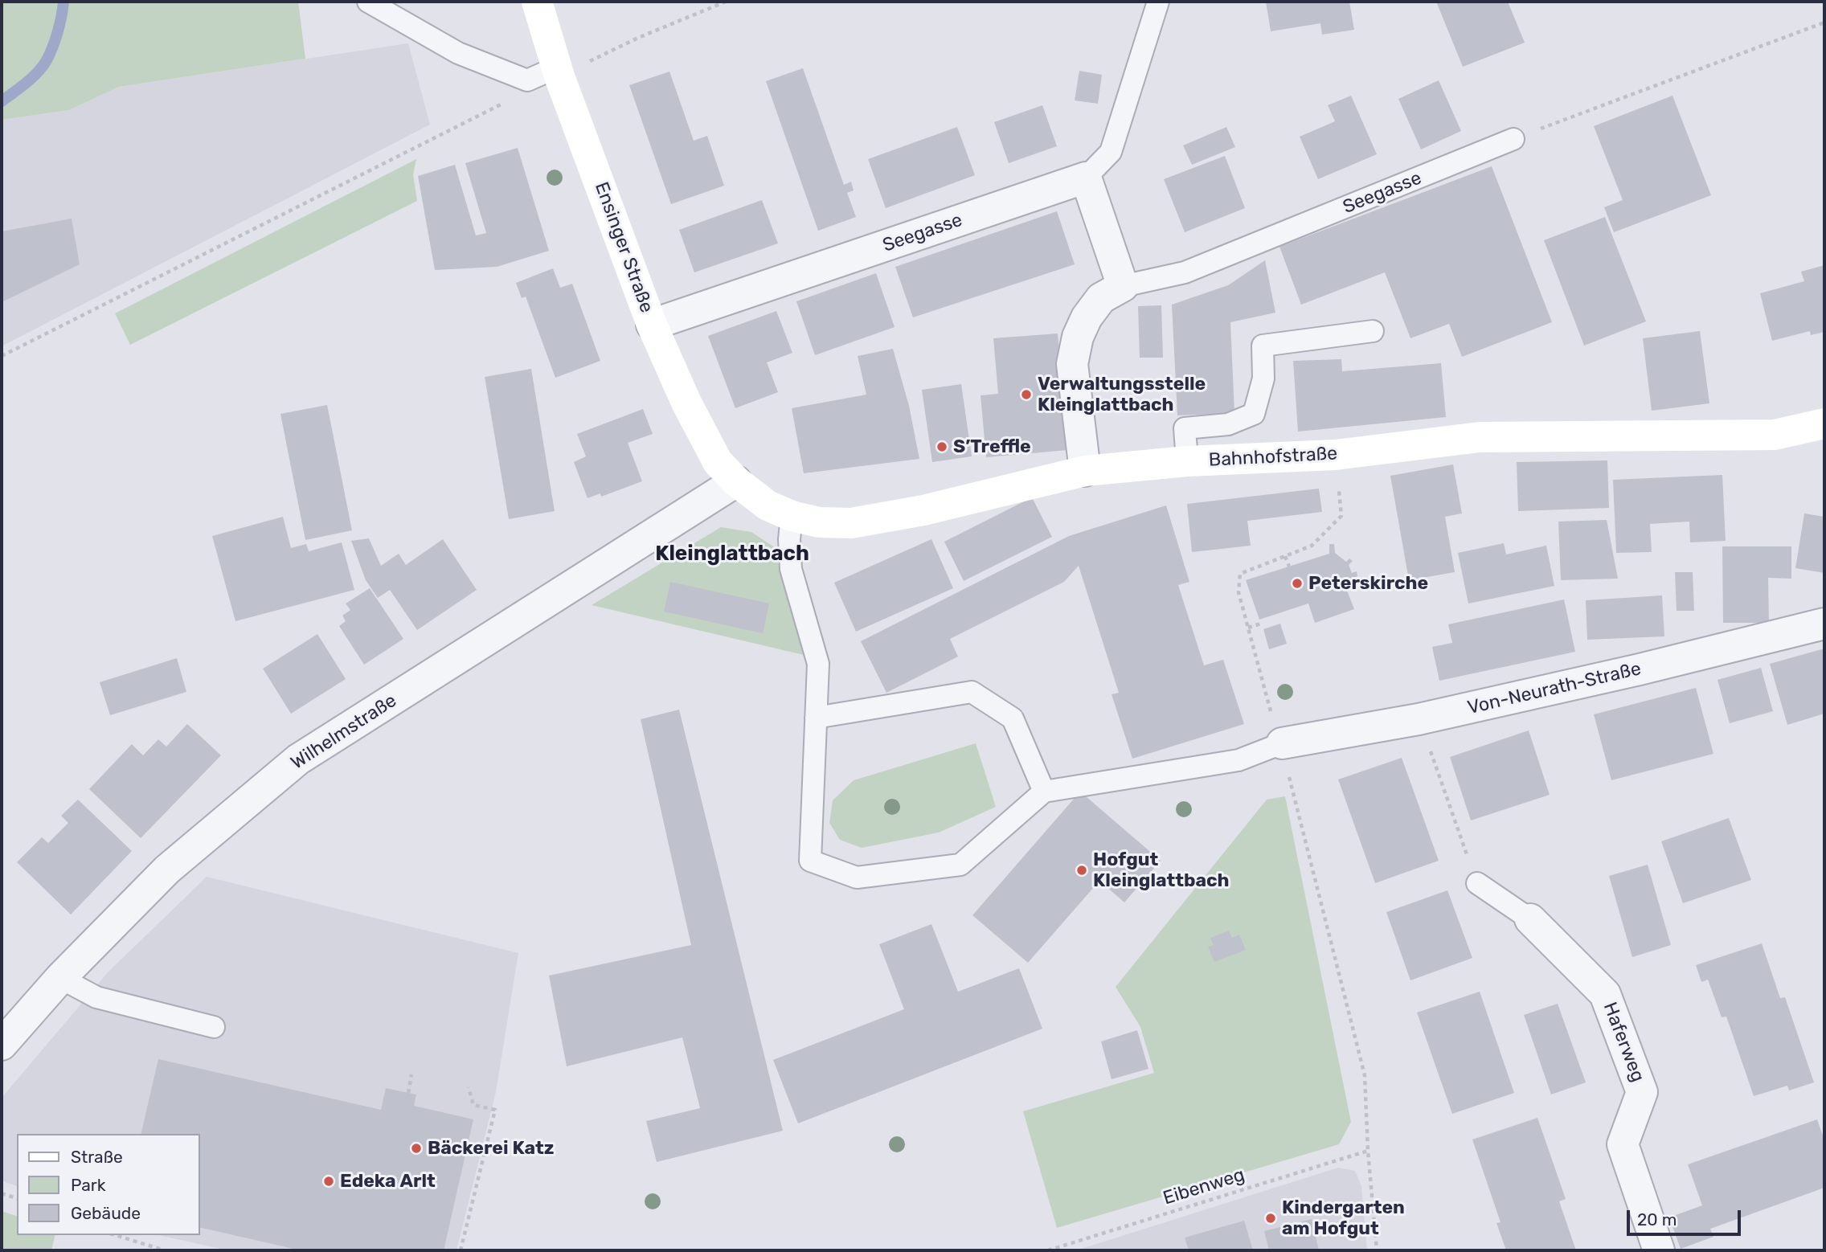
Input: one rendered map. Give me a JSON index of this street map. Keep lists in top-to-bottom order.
{
  "streets": {
    "main road": ["Ensinger Straße", "Bahnhofstraße"],
    "street": [
      "Seegasse",
      "Von-Neurath-Straße",
      "Wilhelmstraße",
      "Haferweg"
    ],
    "path": ["Eibenweg"]
  },
  "crossings": [
    ["Seegasse", "Ensinger Straße"],
    ["Seegasse", "Bahnhofstraße"],
    ["Ensinger Straße", "Bahnhofstraße"],
    ["Ensinger Straße", "Wilhelmstraße"],
    ["Bahnhofstraße", "Wilhelmstraße"]
  ],
  "districts": ["Kleinglattbach"],
  "places": [
    "Verwaltungsstelle Kleinglattbach",
    "S’Treffle",
    "Peterskirche",
    "Hofgut Kleinglattbach",
    "Bäckerei Katz",
    "Edeka Arlt",
    "Kindergarten am Hofgut"
  ],
  "legend": ["Straße", "Park", "Gebäude"],
  "scale_bar": "20 m"
}
